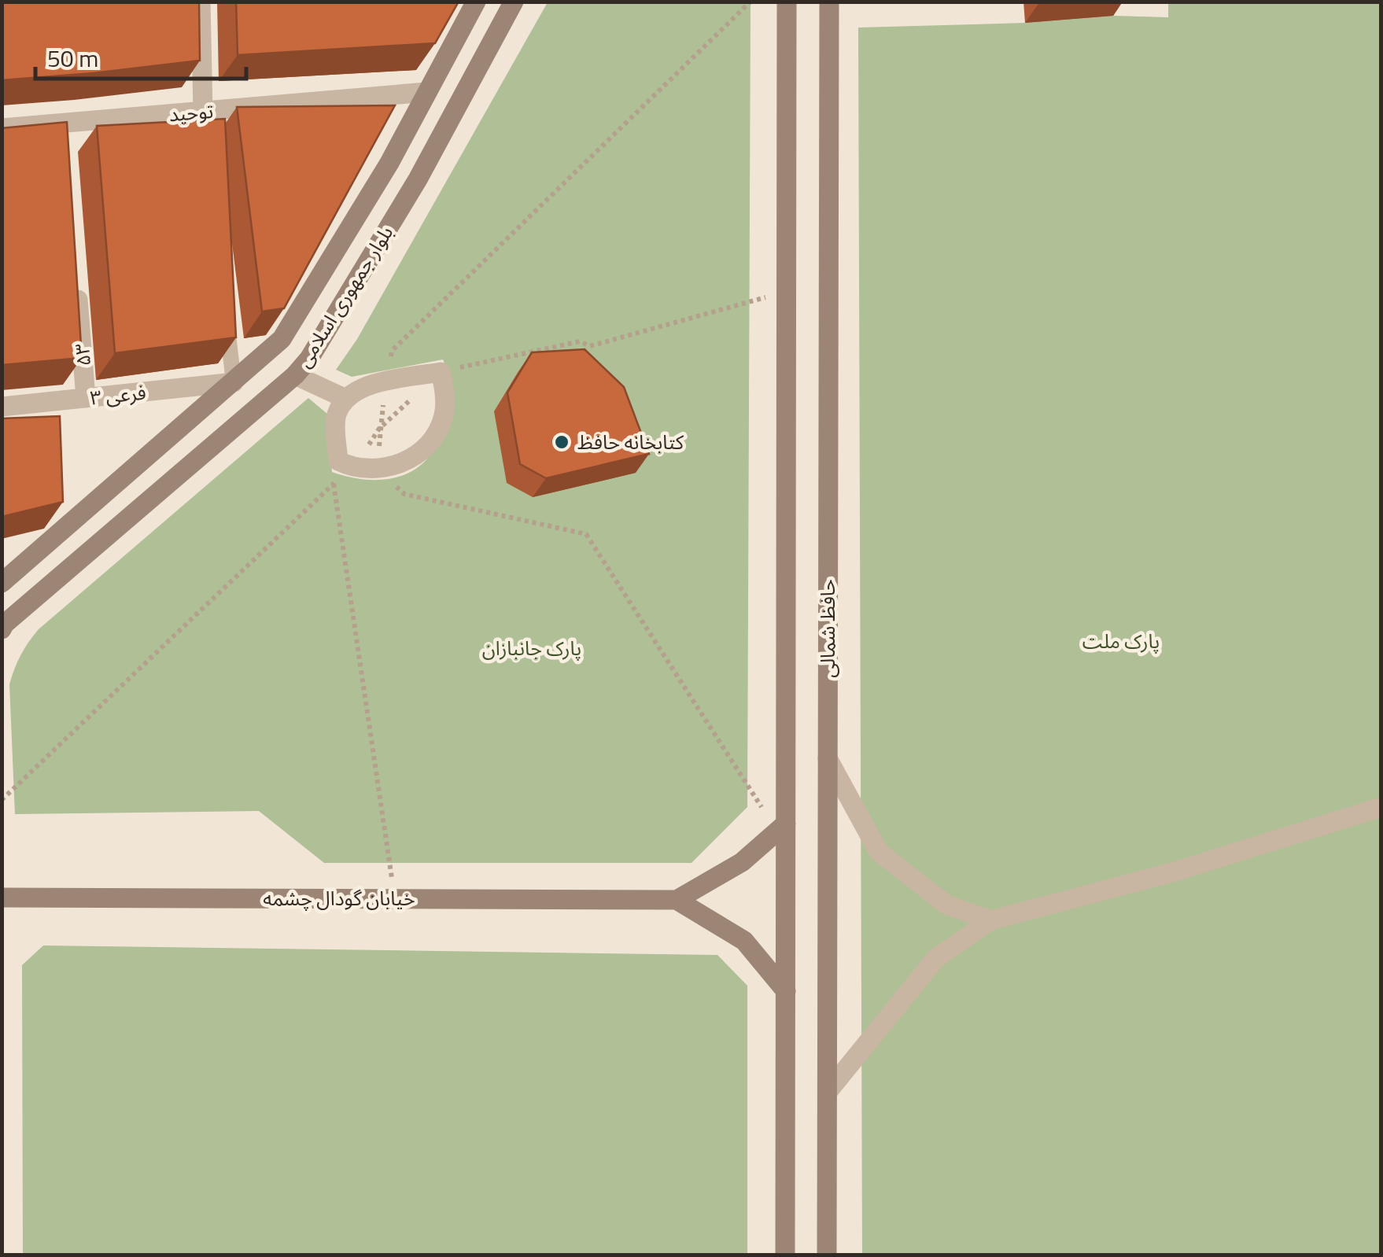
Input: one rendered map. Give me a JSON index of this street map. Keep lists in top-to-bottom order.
{
  "streets": {
    "main road": ["بلوار جمهوری اسلامی", "حافظ شمالی", "خیابان گودال چشمه"],
    "street": ["توحید", "۵۳", "فرعی ۳"]
  },
  "crossings": [
    ["توحید", "بلوار جمهوری اسلامی"],
    ["بلوار جمهوری اسلامی", "فرعی ۳"],
    ["۵۳", "فرعی ۳"]
  ],
  "parks": ["پارک ملت", "پارک جانبازان"],
  "places": ["کتابخانه حافظ"],
  "scale_bar": "50 m"
}
